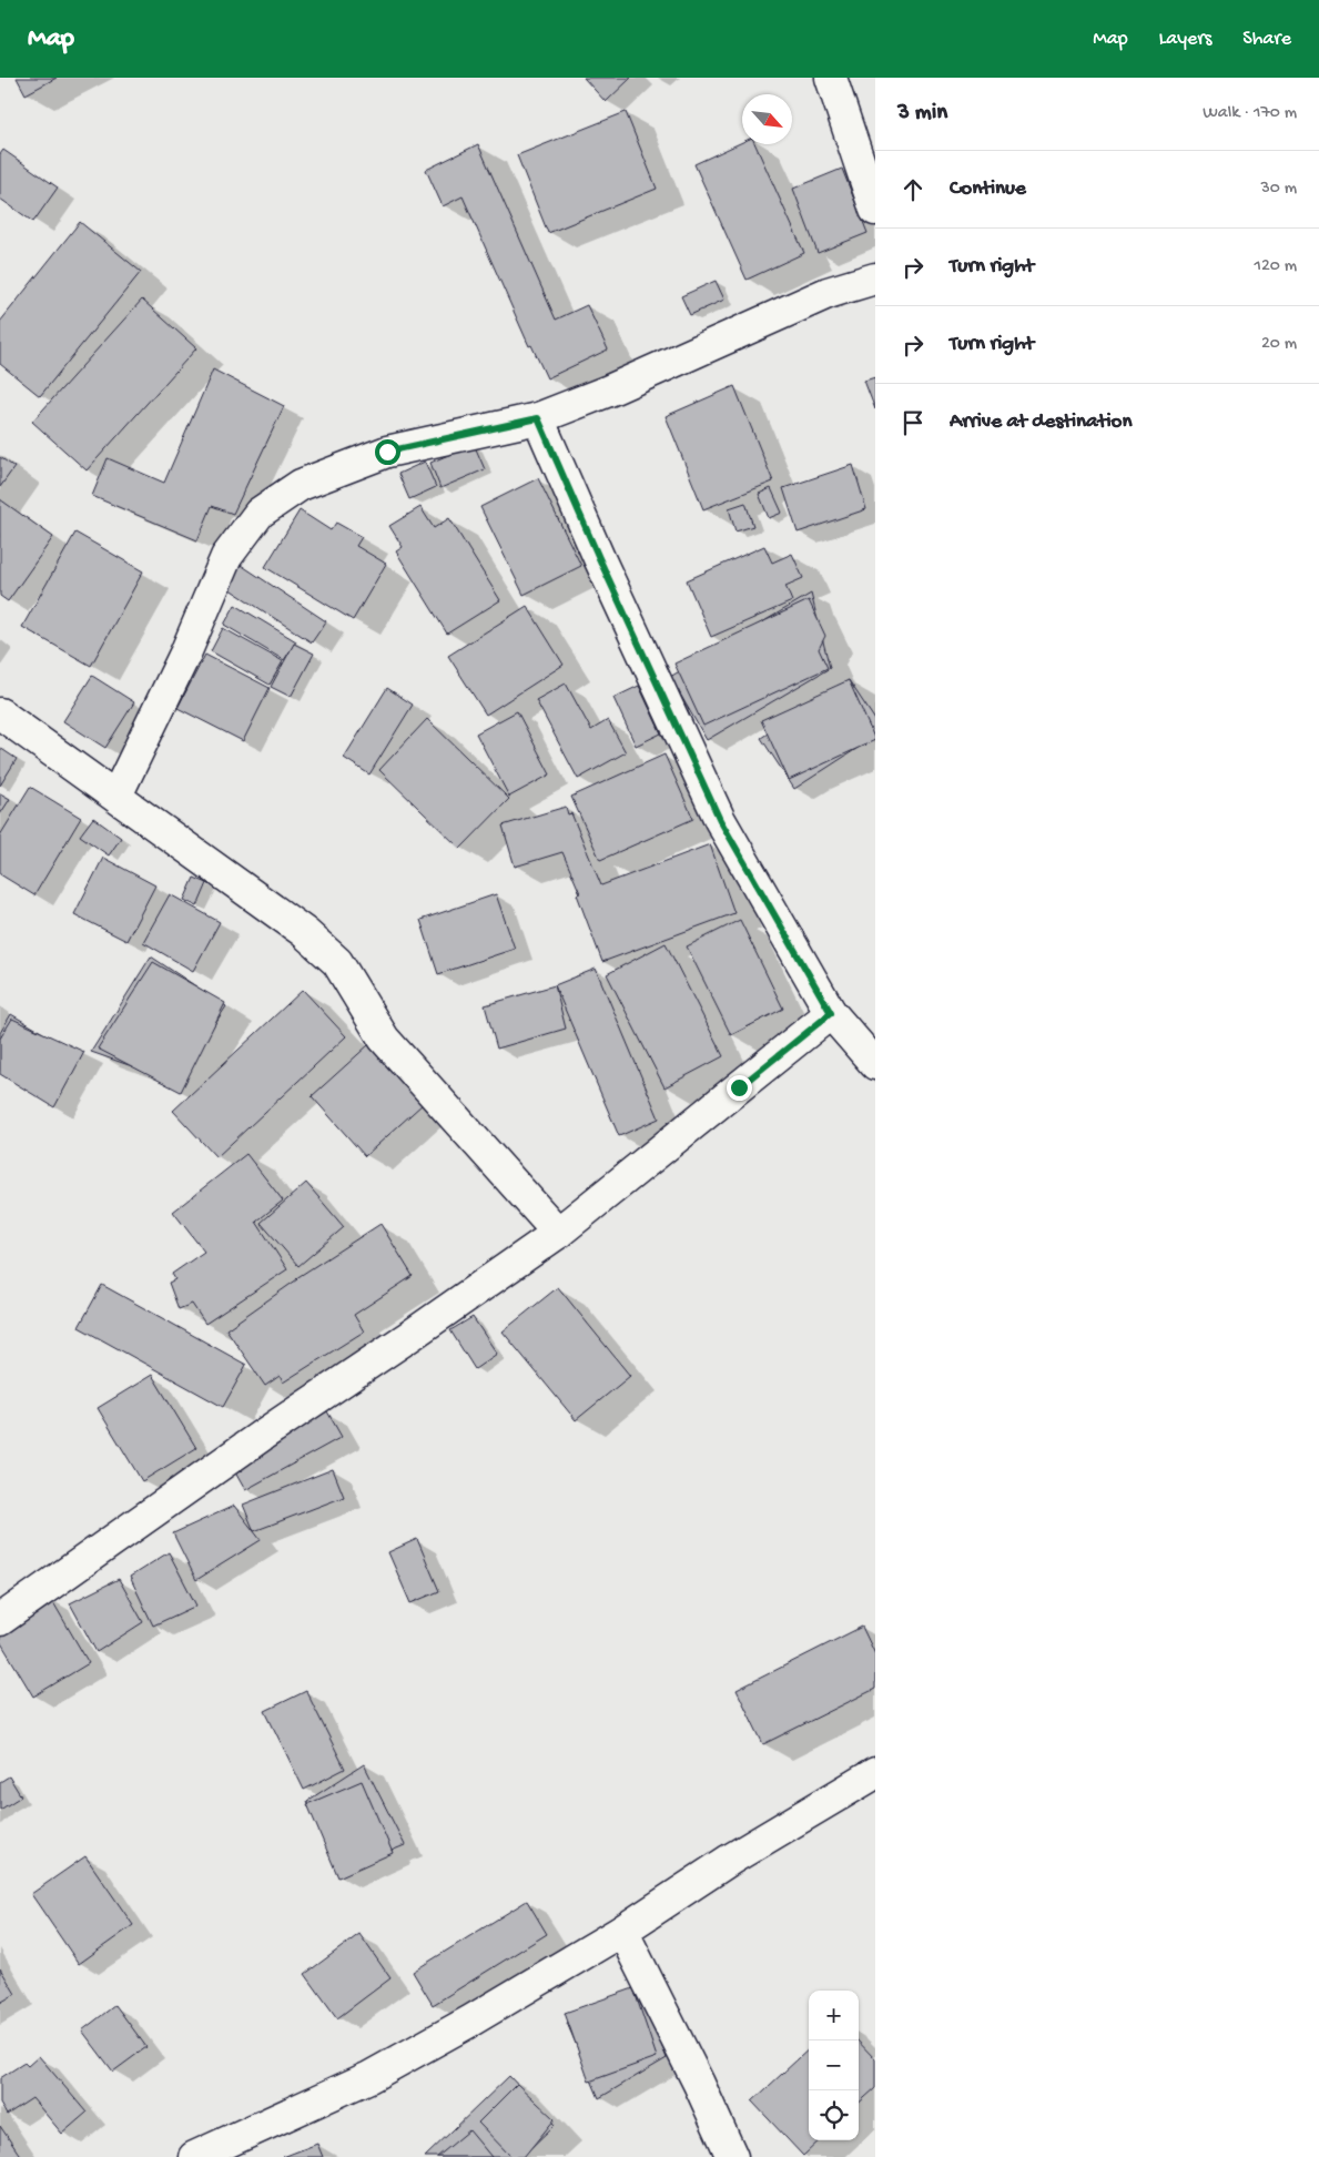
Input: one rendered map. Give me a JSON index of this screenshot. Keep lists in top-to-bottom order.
{
  "north": "bottom right",
  "page": {
    "header": "Map",
    "nav": ["Map", "Layers", "Share"],
    "heading": ["3 min", "Walk · 170 m"],
    "list": [
      ["Continue", "30 m"],
      ["Turn right", "120 m"],
      ["Turn right", "20 m"],
      "Arrive at destination"
    ],
    "map_buttons": ["+", "−"]
  }
}
